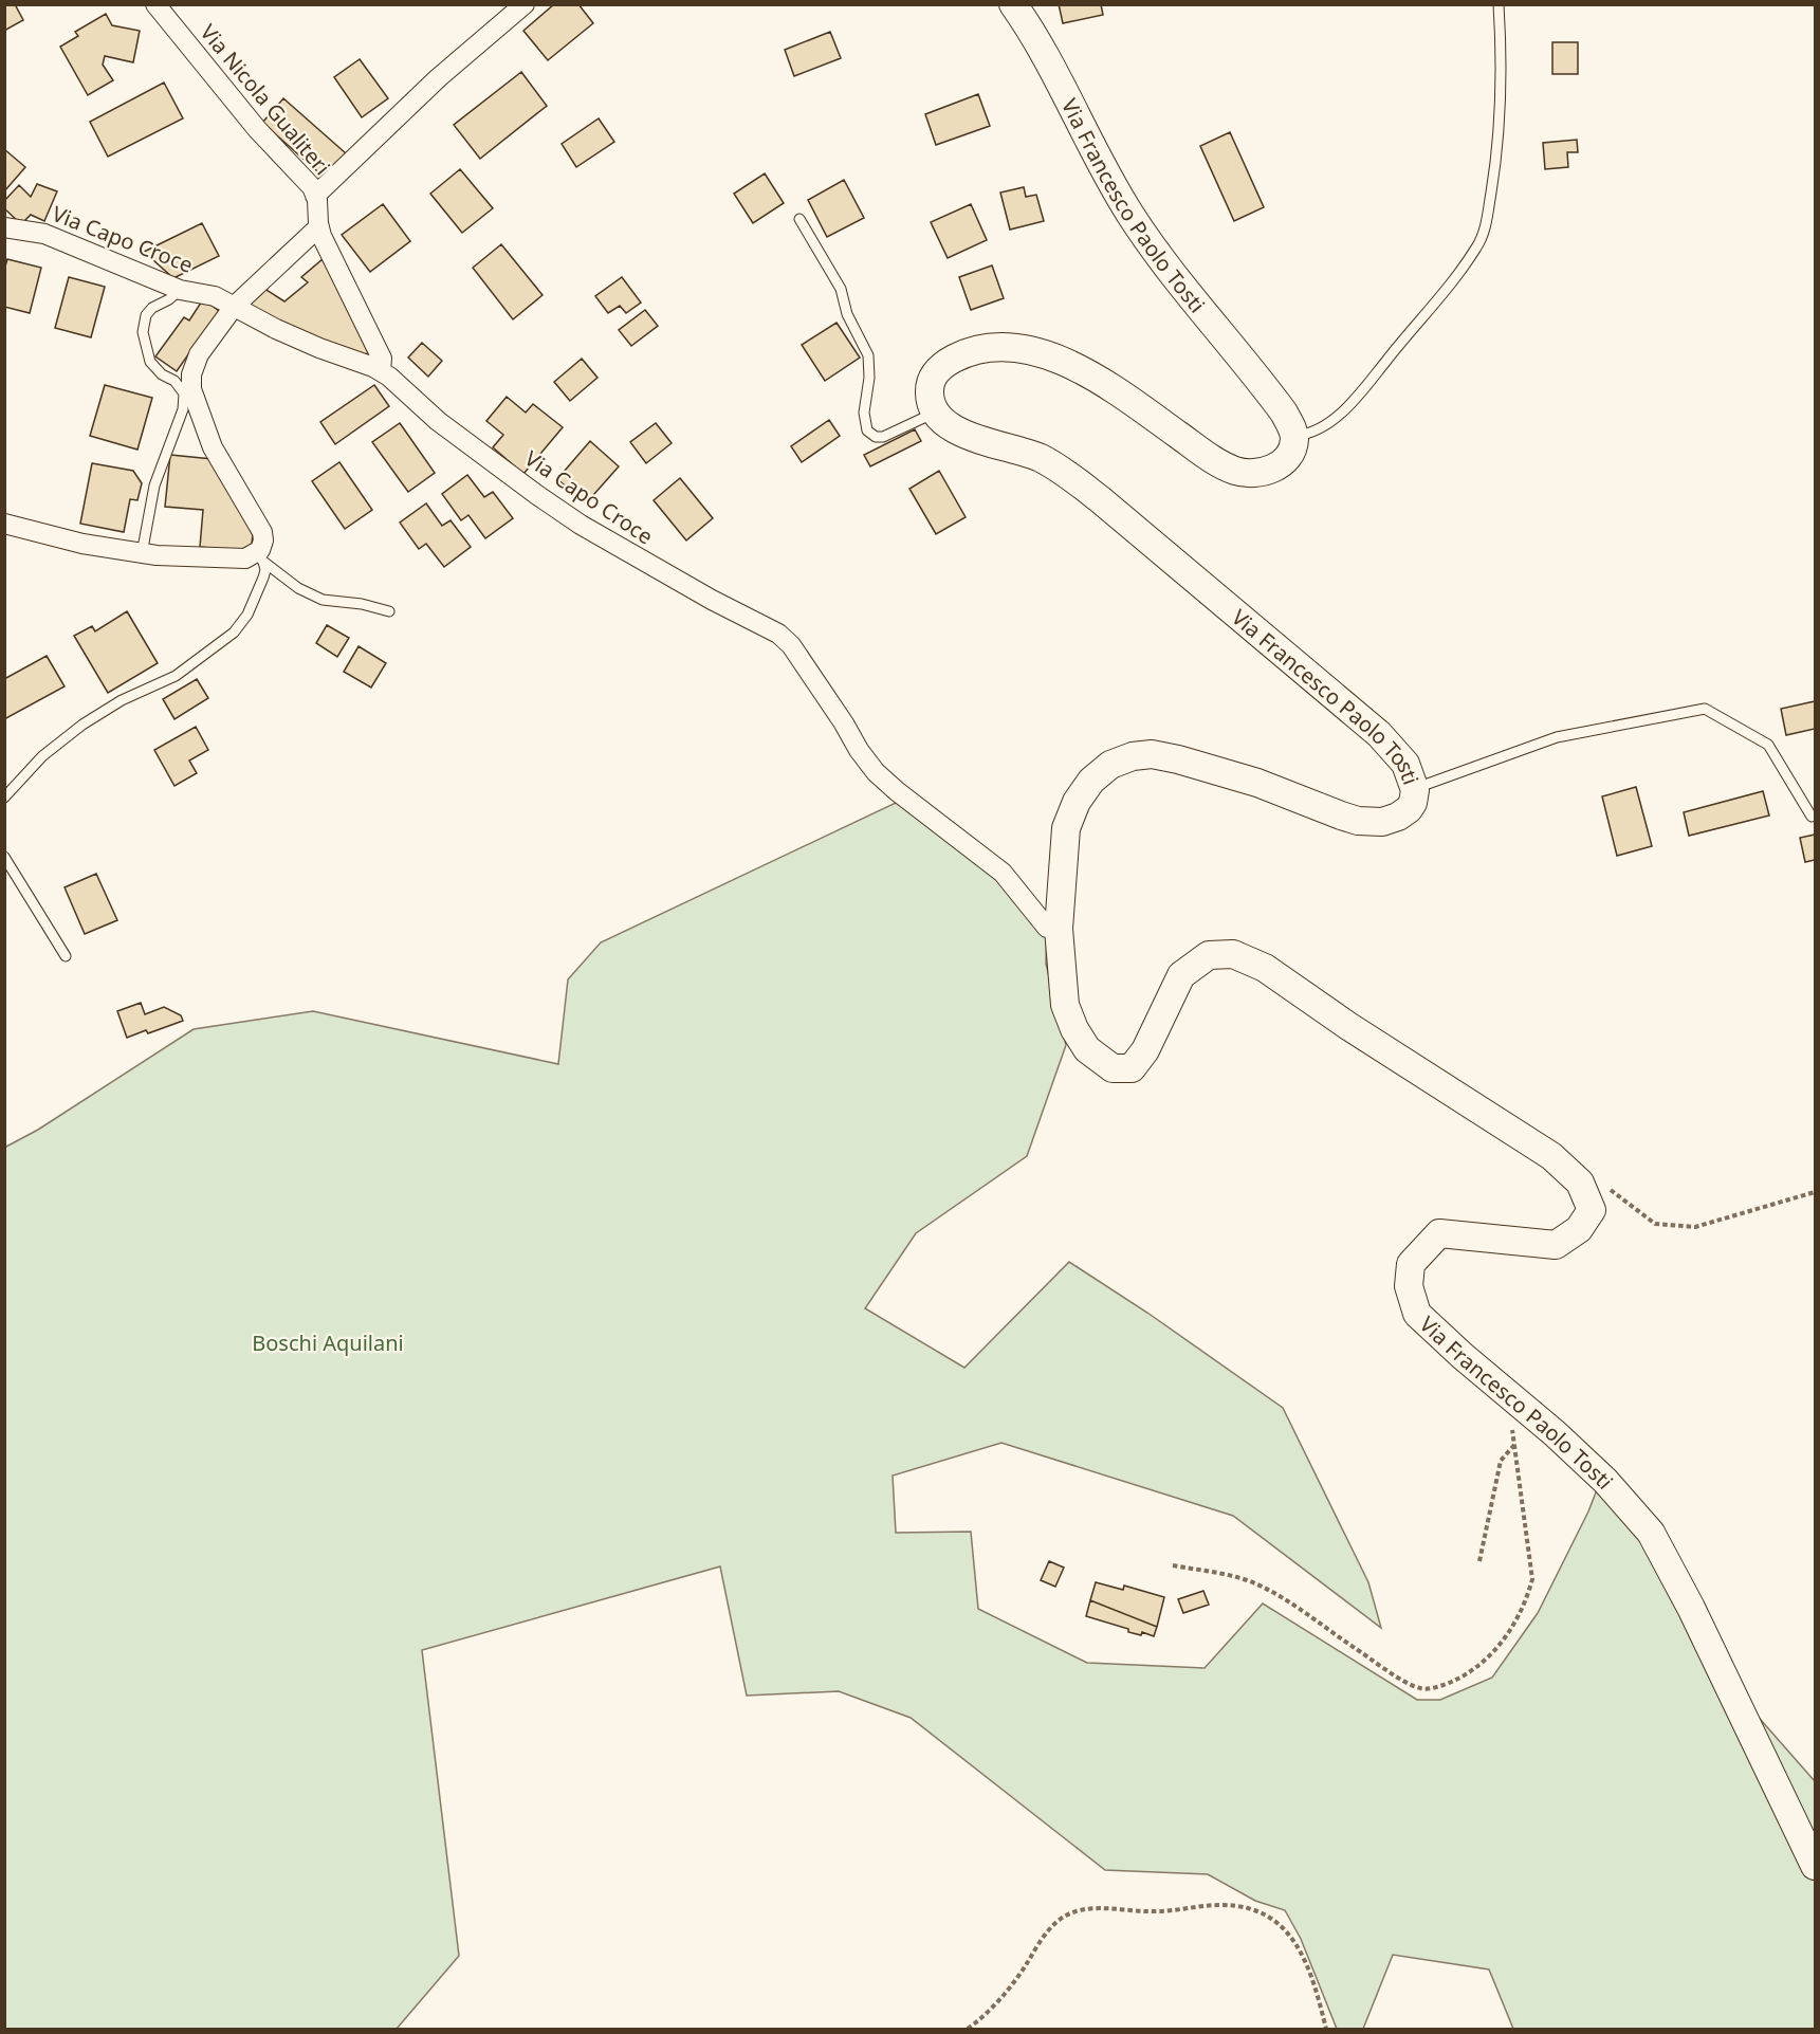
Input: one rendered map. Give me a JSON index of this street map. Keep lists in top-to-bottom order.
{
  "streets": {
    "main road": ["Via Francesco Paolo Tosti"],
    "street": ["Via Nicola Gualiteri", "Via Capo Croce"]
  },
  "crossings": [
    ["Via Nicola Gualiteri", "Via Capo Croce"],
    ["Via Francesco Paolo Tosti", "Via Capo Croce"]
  ],
  "parks": ["Boschi Aquilani"]
}
